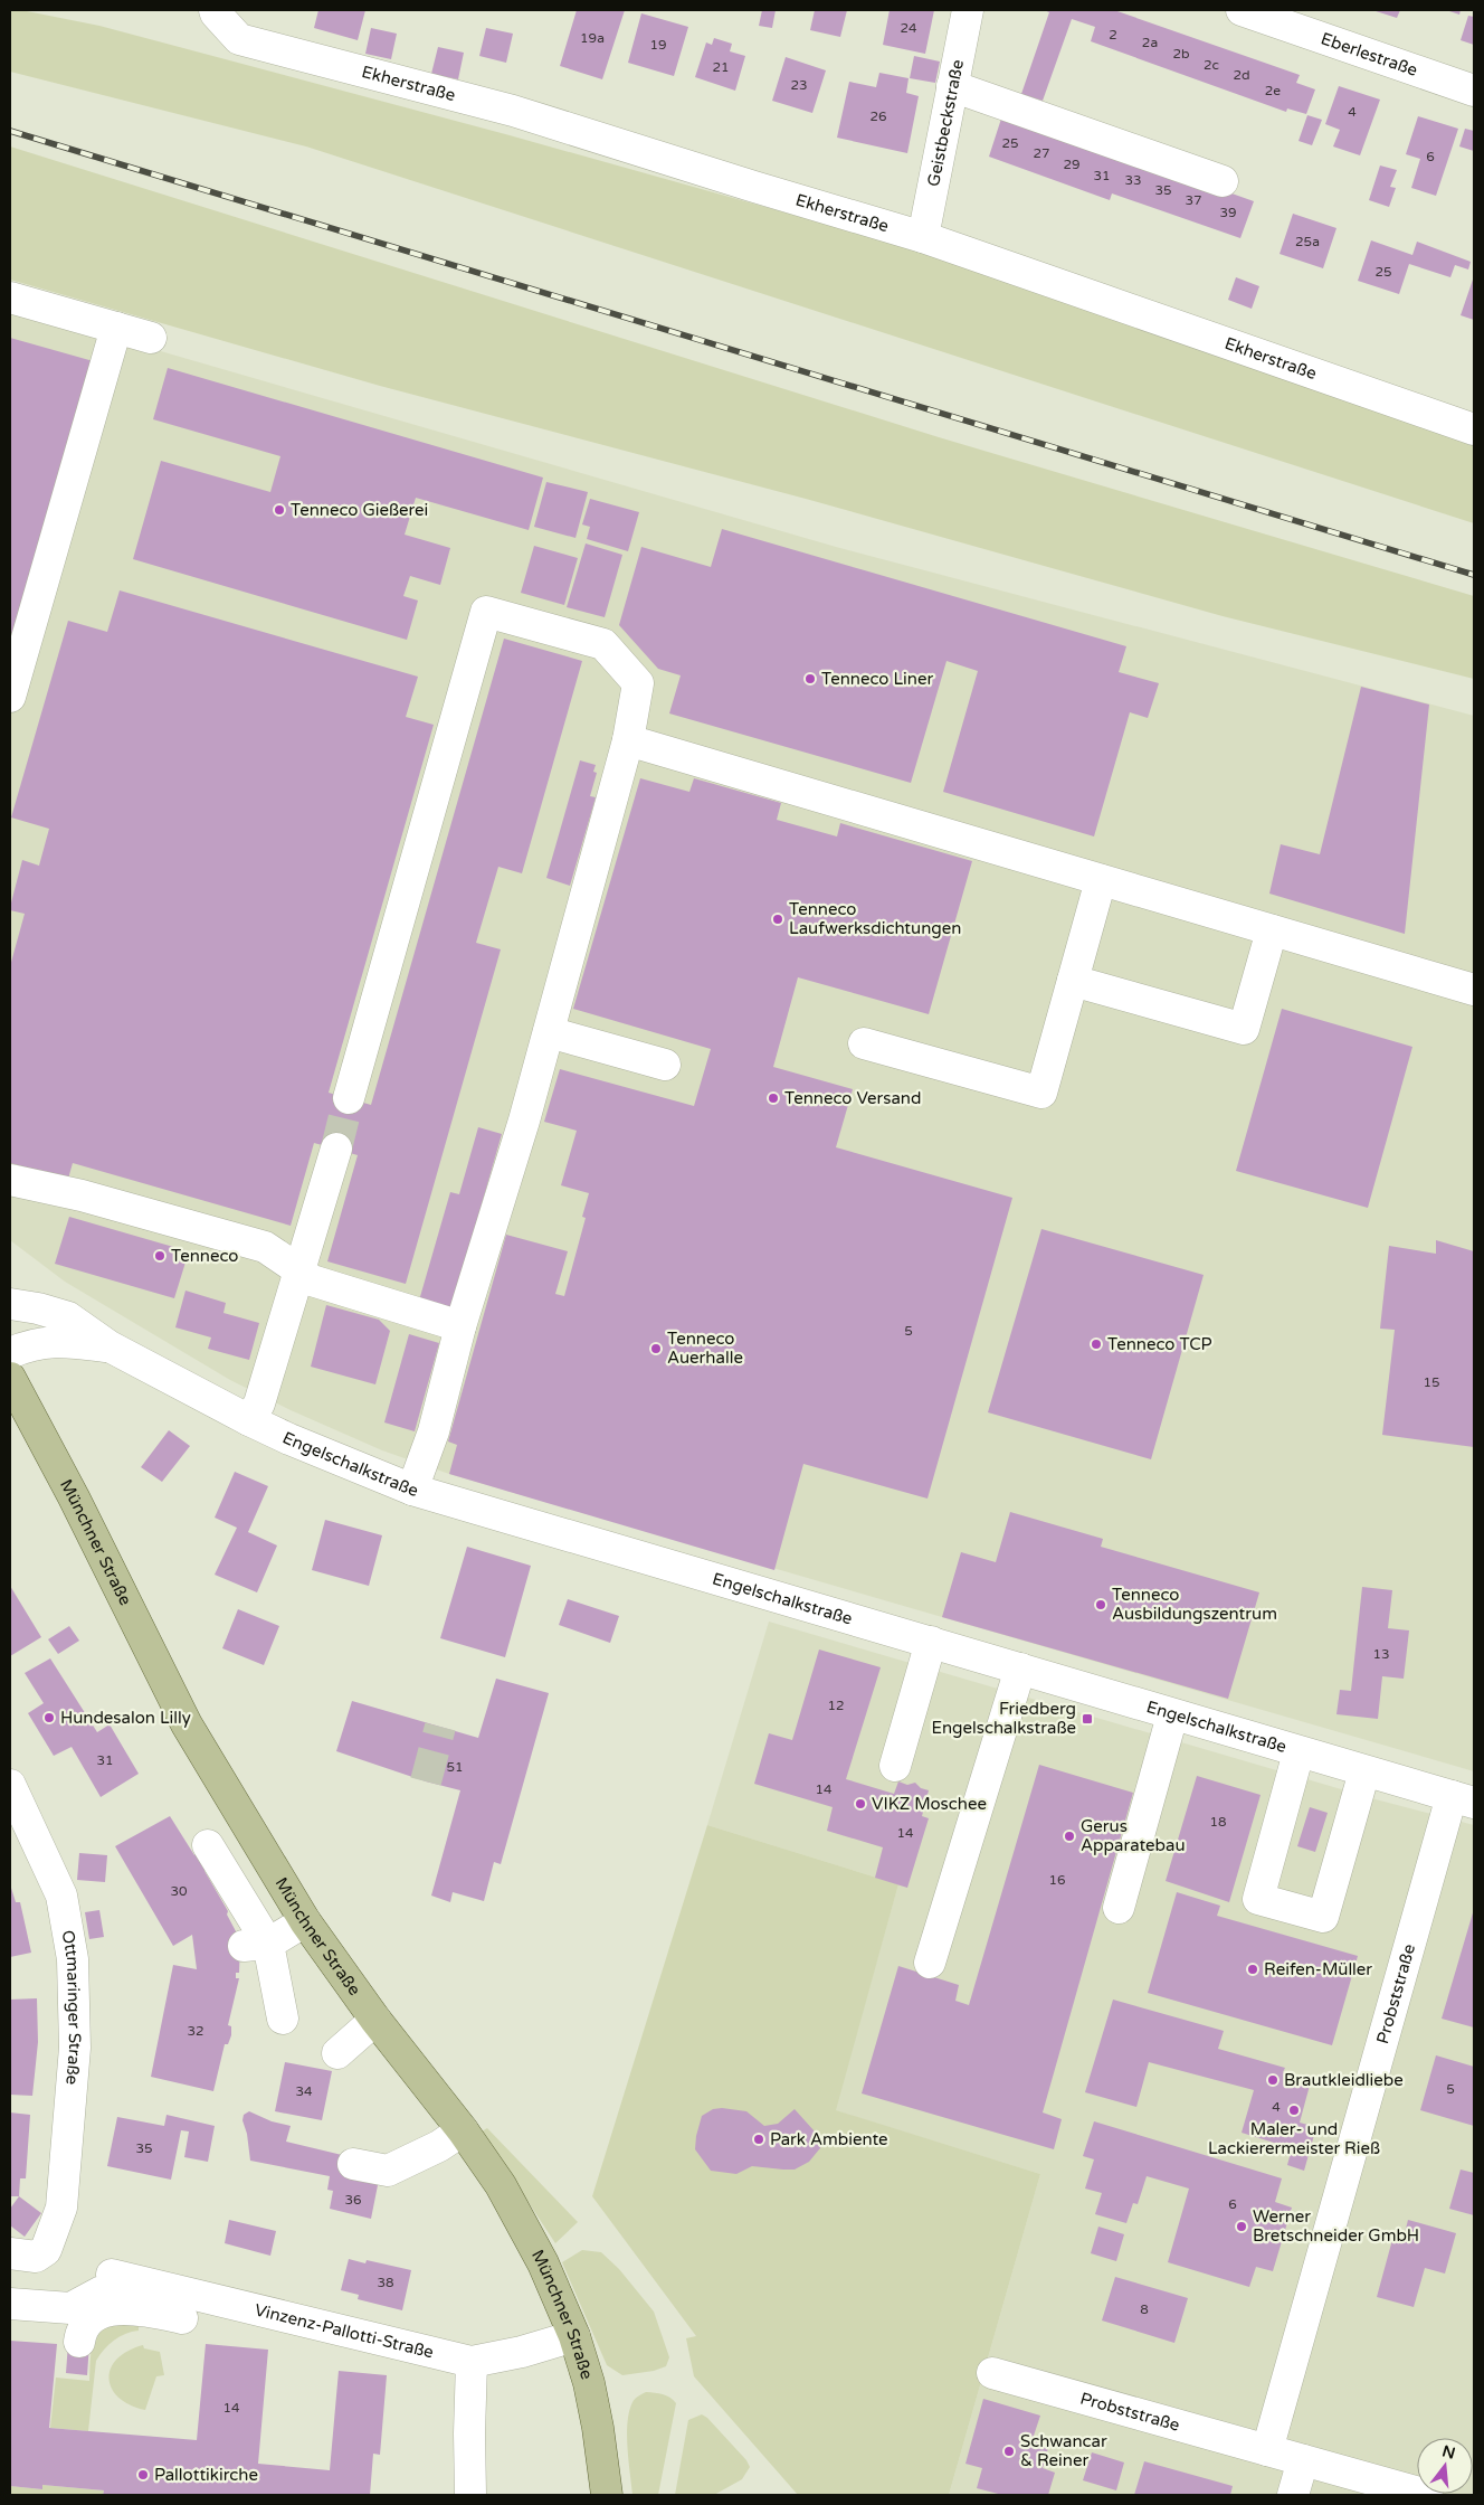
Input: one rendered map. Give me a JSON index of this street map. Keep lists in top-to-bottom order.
{
  "streets": {
    "main road": ["Münchner Straße"],
    "street": [
      "Eberlestraße",
      "Ekherstraße",
      "Geistbeckstraße",
      "Engelschalkstraße",
      "Probststraße",
      "Ottmaringer Straße",
      "Vinzenz-Pallotti-Straße"
    ]
  },
  "crossings": [
    ["Ekherstraße", "Geistbeckstraße"],
    ["Engelschalkstraße", "Probststraße"],
    ["Münchner Straße", "Vinzenz-Pallotti-Straße"]
  ],
  "places": {
    "other": [
      "Tenneco Gießerei",
      "Tenneco Liner",
      "Tenneco Laufwerksdichtungen",
      "Tenneco Versand",
      "Tenneco",
      "Tenneco TCP",
      "Tenneco Auerhalle",
      "Tenneco Ausbildungszentrum",
      "Hundesalon Lilly",
      "VIKZ Moschee",
      "Gerus Apparatebau",
      "Reifen-Müller",
      "Brautkleidliebe",
      "Maler- und Lackierermeister Rieß",
      "Park Ambiente",
      "Werner Bretschneider GmbH",
      "Schwancar & Reiner",
      "Pallottikirche"
    ],
    "transit": ["Friedberg Engelschalkstraße"]
  },
  "house_numbers": [
    "24",
    "2",
    "19a",
    "2a",
    "19",
    "2b",
    "2c",
    "21",
    "2d",
    "23",
    "2e",
    "4",
    "26",
    "25",
    "27",
    "6",
    "29",
    "31",
    "33",
    "35",
    "37",
    "39",
    "25a",
    "25",
    "5",
    "15",
    "13",
    "12",
    "31",
    "51",
    "14",
    "18",
    "14",
    "16",
    "30",
    "32",
    "5",
    "34",
    "4",
    "35",
    "36",
    "6",
    "38",
    "8",
    "14"
  ],
  "north": "top"
}
